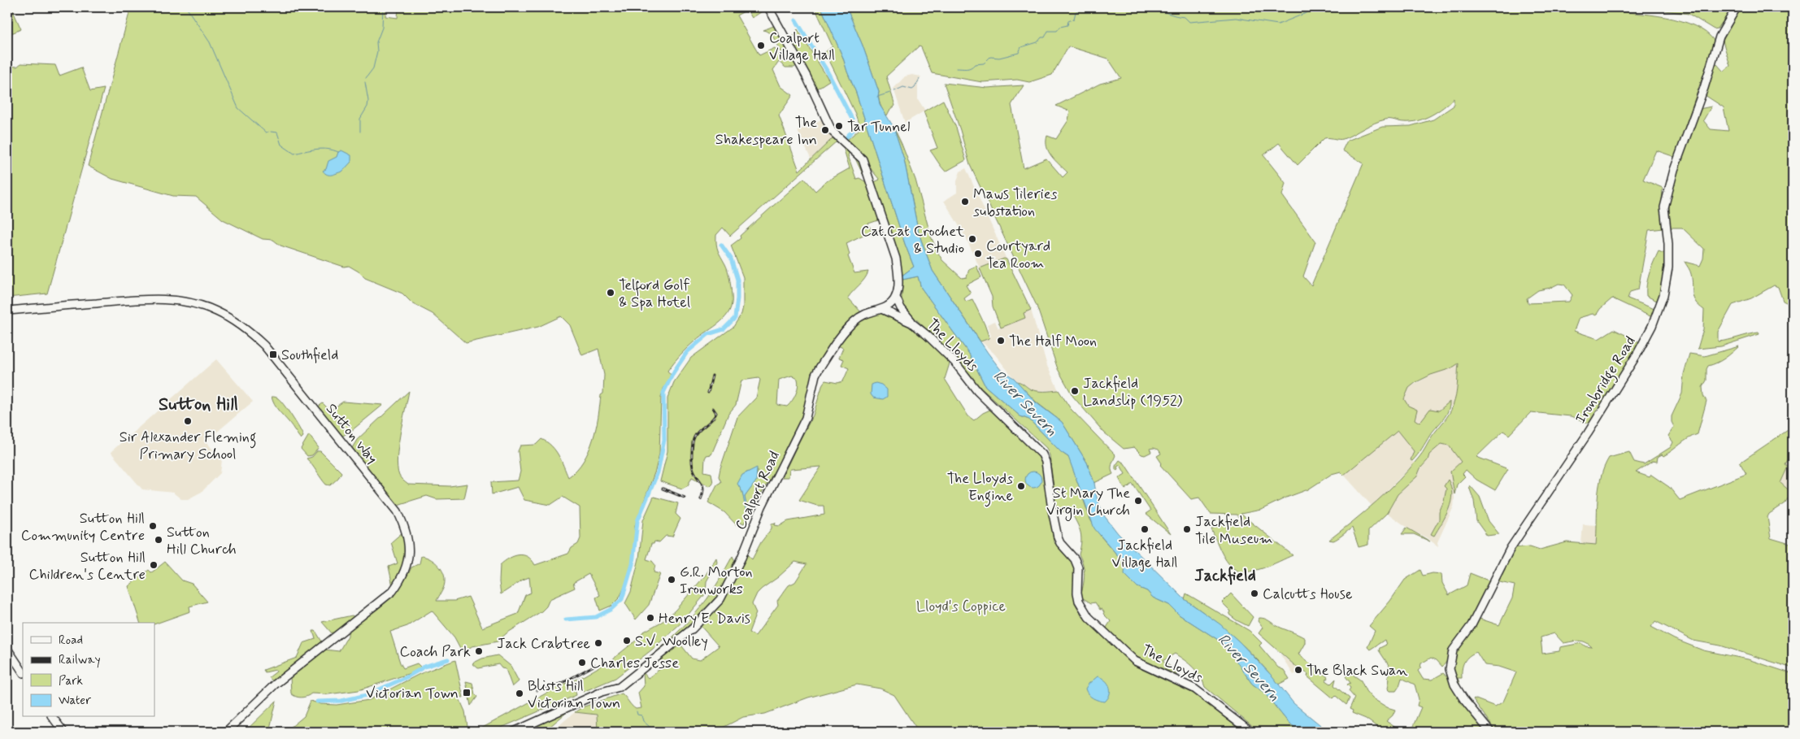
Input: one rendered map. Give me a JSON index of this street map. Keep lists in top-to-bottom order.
{
  "streets": {
    "street": [
      "The Lloyds",
      "Ironbridge Road",
      "Sutton Way",
      "Coalport Road"
    ]
  },
  "crossings": [
    ["The Lloyds", "Coalport Road"]
  ],
  "districts": ["Sutton Hill", "Jackfield"],
  "water": ["River Severn"],
  "parks": ["Lloyd's Coppice"],
  "places": {
    "other": [
      "Coalport Village Hall",
      "Tar Tunnel",
      "The Shakespeare Inn",
      "Maws Tileries substation",
      "Cat.Cat Crochet & Studio",
      "Courtyard Tea Room",
      "Telford Golf & Spa Hotel",
      "The Half Moon",
      "Jackfield Landslip (1952)",
      "Sir Alexander Fleming Primary School",
      "The Lloyds Engine",
      "St Mary The Virgin Church",
      "Sutton Hill Community Centre",
      "Jackfield Village Hall",
      "Jackfield Tile Museum",
      "Sutton Hill Church",
      "Sutton Hill Children's Centre",
      "G.R. Morton Ironworks",
      "Calcutts House",
      "Henry E. Davis",
      "S.V. Woolley",
      "Jack Crabtree",
      "Coach Park",
      "Charles Jesse",
      "The Black Swan",
      "Blists Hill Victorian Town"
    ],
    "transit": ["Southfield", "Victorian Town"]
  },
  "legend": [
    "Road",
    "Railway",
    "Park",
    "Water"
  ]
}
